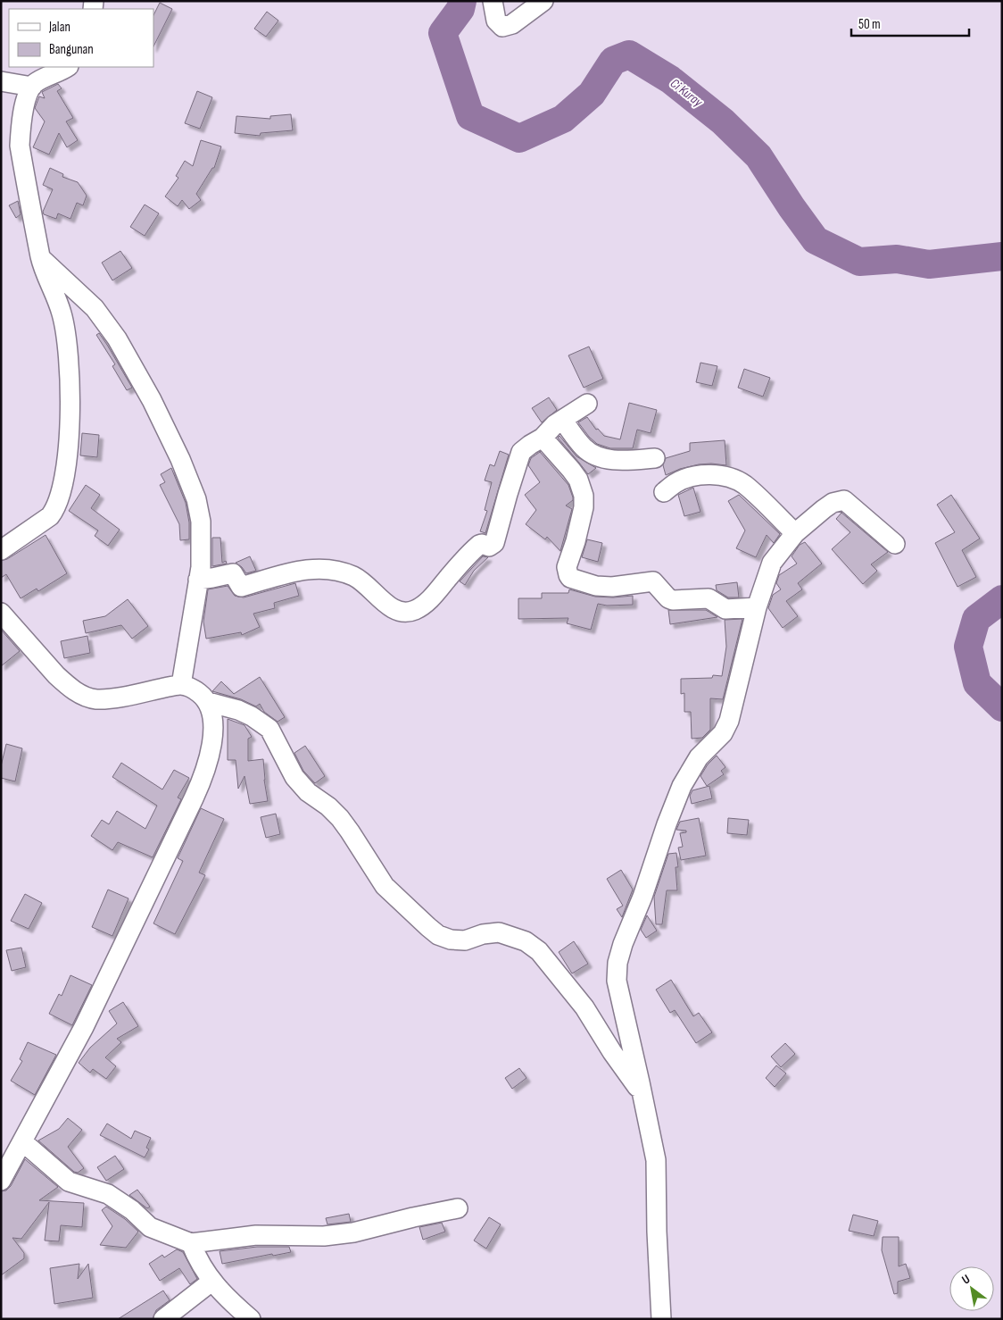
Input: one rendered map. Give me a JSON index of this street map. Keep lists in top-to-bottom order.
{
  "water": ["Ci Kuray"],
  "legend": ["Jalan", "Bangunan"],
  "scale_bar": "50 m",
  "north": "top left"
}
